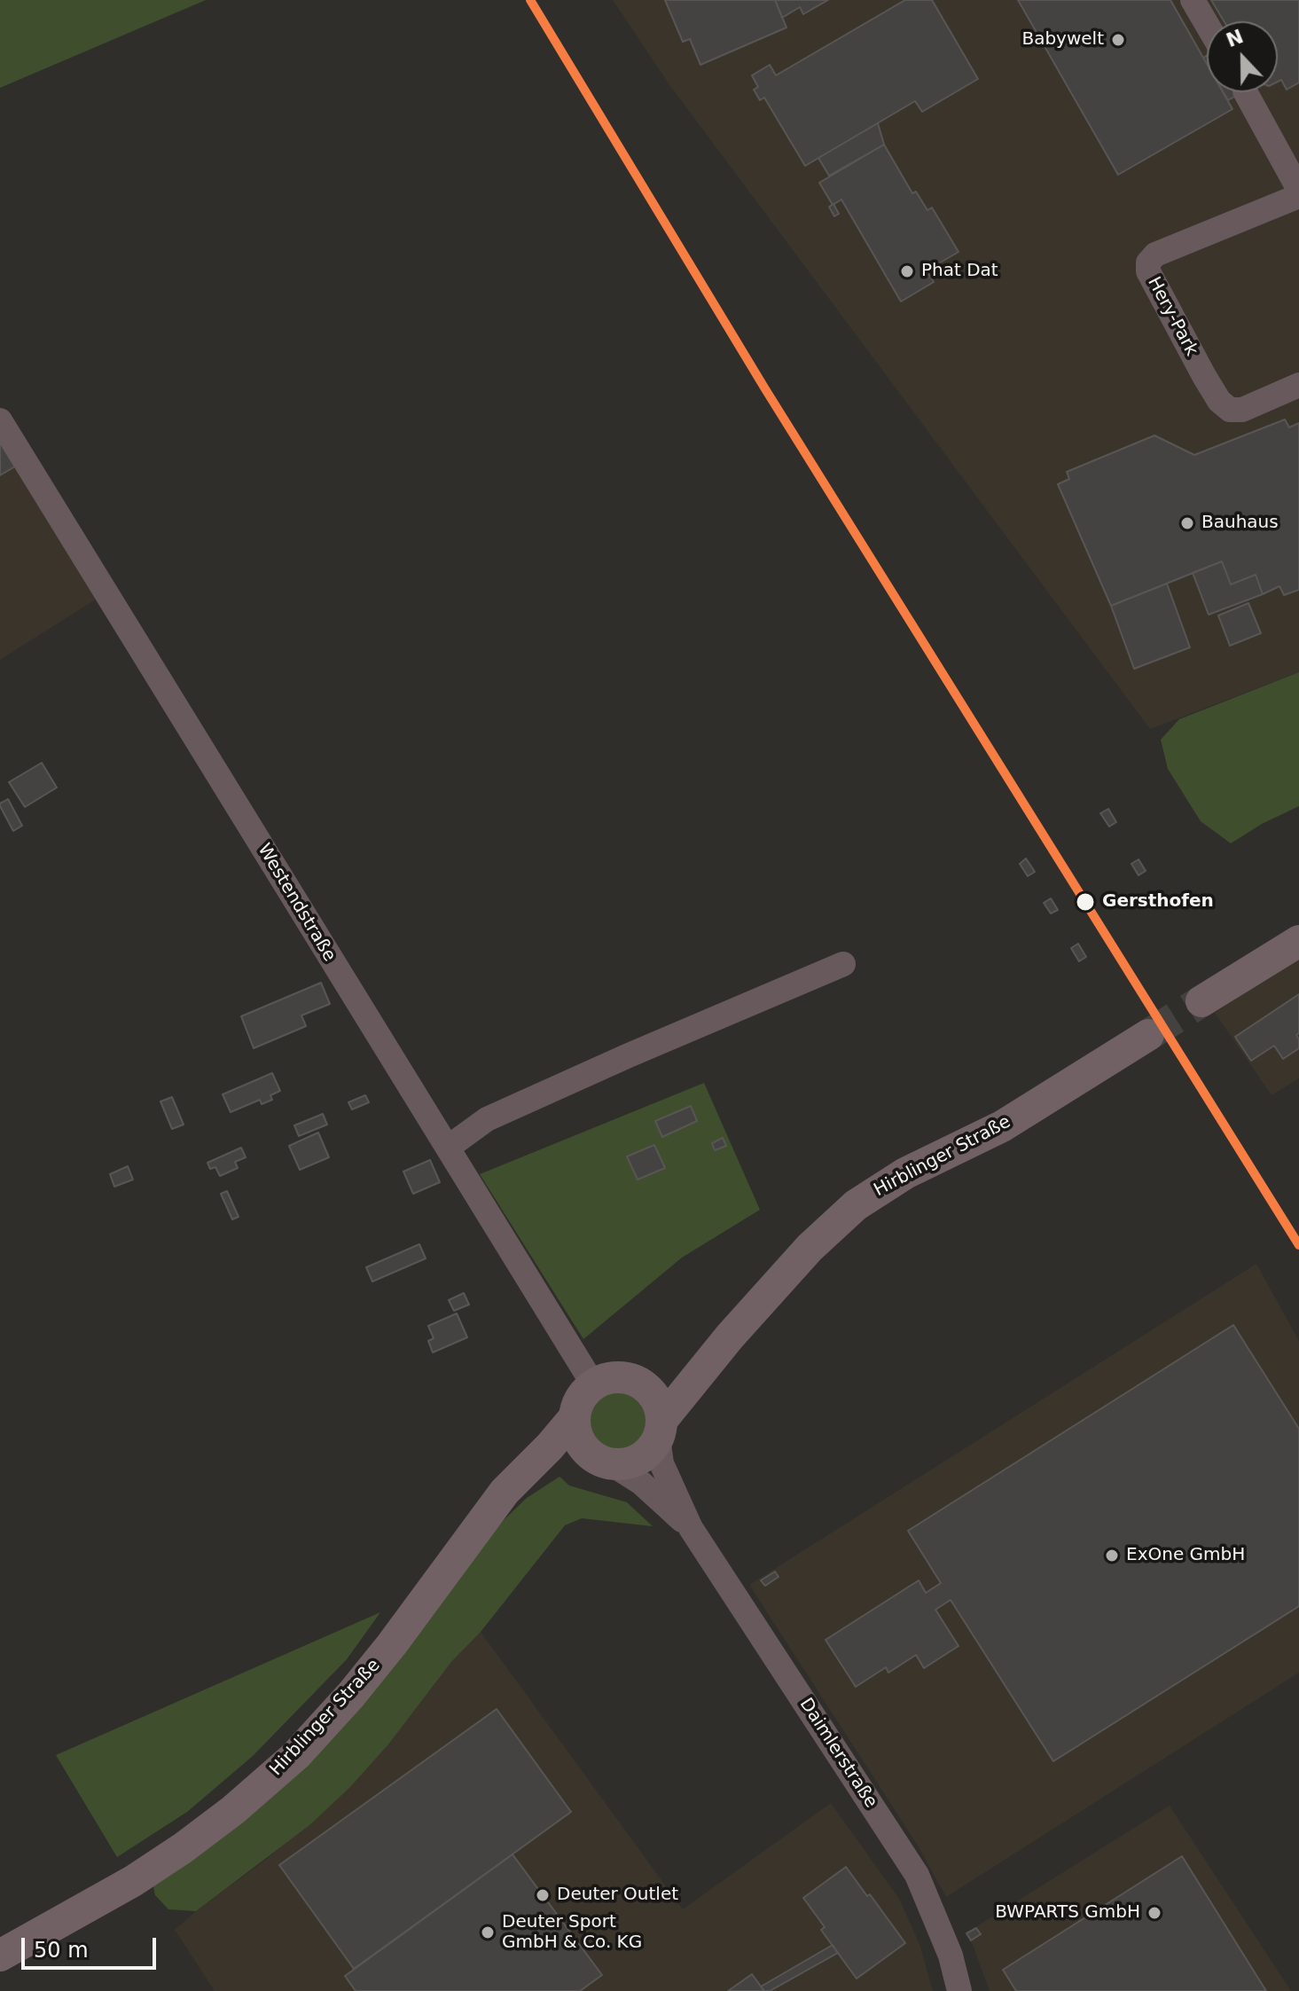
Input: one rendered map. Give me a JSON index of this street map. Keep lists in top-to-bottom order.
{
  "streets": {
    "main road": ["Hirblinger Straße"],
    "street": ["Hery-Park", "Westendstraße", "Daimlerstraße"]
  },
  "crossings": [
    ["Westendstraße", "Hirblinger Straße"],
    ["Westendstraße", "Daimlerstraße"],
    ["Hirblinger Straße", "Daimlerstraße"]
  ],
  "places": [
    "Babywelt",
    "Phat Dat",
    "Bauhaus",
    "Gersthofen",
    "ExOne GmbH",
    "Deuter Outlet",
    "BWPARTS GmbH",
    "Deuter Sport GmbH & Co. KG"
  ],
  "scale_bar": "50 m",
  "north": "top"
}
